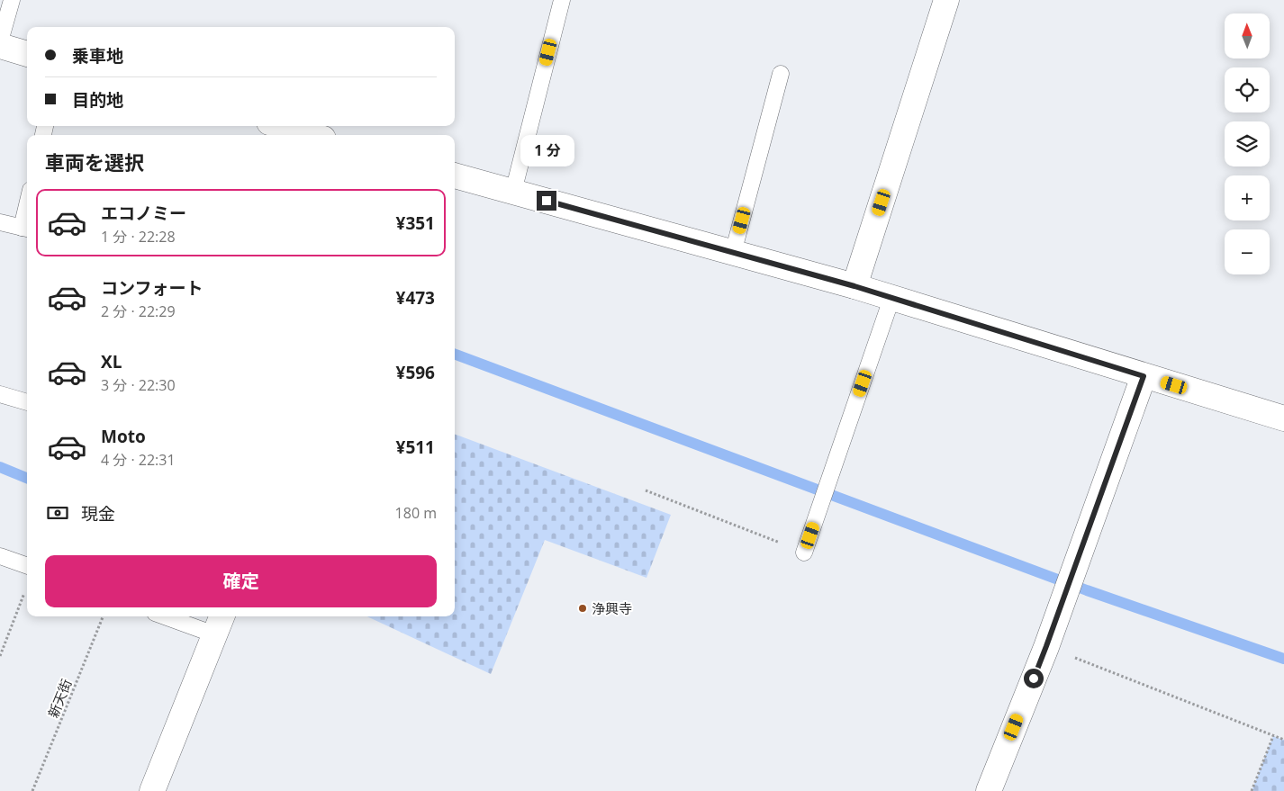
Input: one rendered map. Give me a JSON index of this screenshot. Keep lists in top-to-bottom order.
{
  "streets": {
    "path": ["新天街"]
  },
  "places": ["浄興寺"],
  "north": "top",
  "page": {
    "map_buttons": ["+", "−"],
    "banner": ["乗車地", "目的地"],
    "bubble": "1 分",
    "heading": "車両を選択",
    "list": [
      {
        "name": "エコノミー",
        "note": "1 分 · 22:28",
        "value": "¥351"
      },
      {
        "name": "コンフォート",
        "note": "2 分 · 22:29",
        "value": "¥473"
      },
      {
        "name": "XL",
        "note": "3 分 · 22:30",
        "value": "¥596"
      },
      {
        "name": "Moto",
        "note": "4 分 · 22:31",
        "value": "¥511"
      }
    ],
    "pay": ["現金", "180 m"],
    "buttons": "確定"
  }
}
